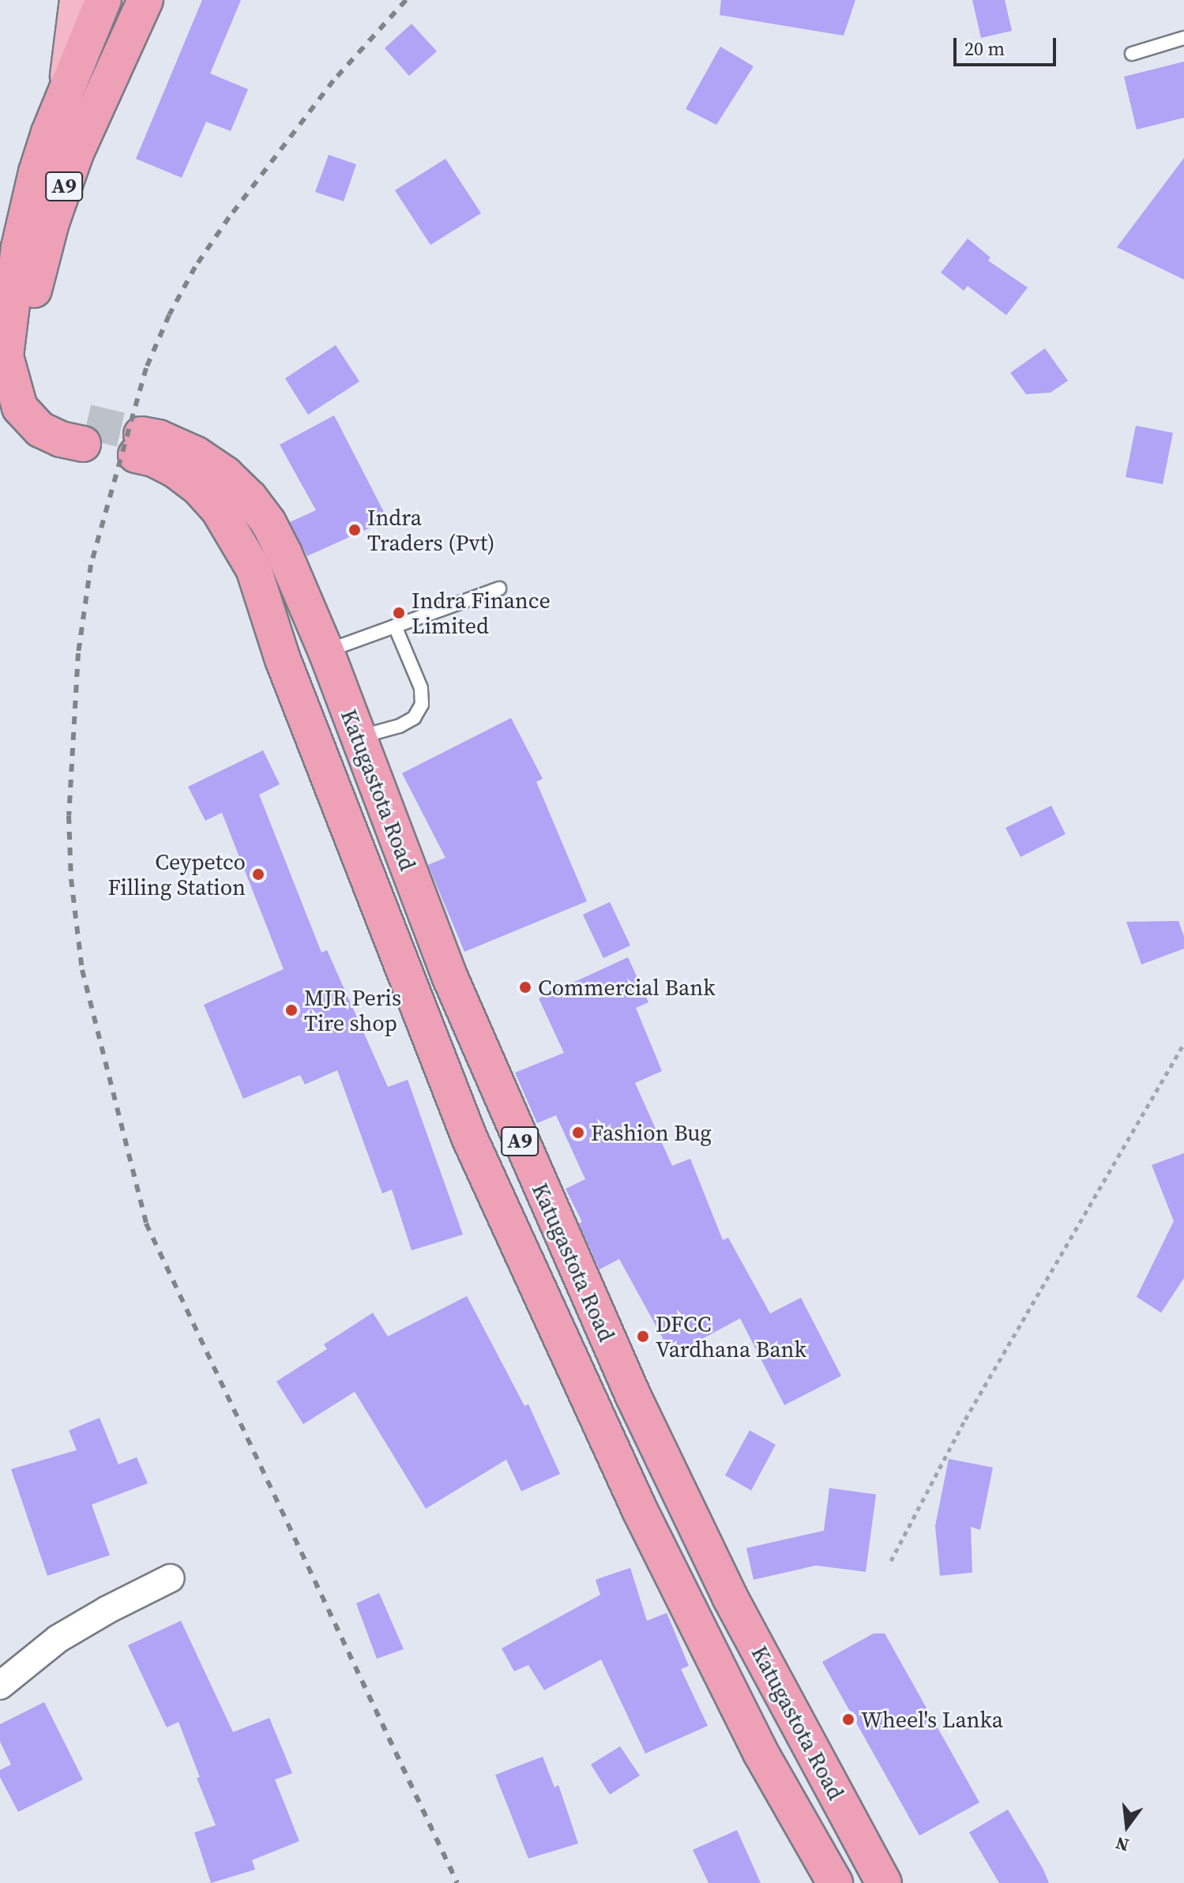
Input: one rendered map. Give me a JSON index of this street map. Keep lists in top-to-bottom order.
{
  "streets": {
    "highway": ["A9", "Katugastota Road"]
  },
  "places": [
    "Indra Traders (Pvt)",
    "Indra Finance Limited",
    "Ceypetco Filling Station",
    "Commercial Bank",
    "MJR Peris Tire shop",
    "Fashion Bug",
    "DFCC Vardhana Bank",
    "Wheel's Lanka"
  ],
  "scale_bar": "20 m",
  "north": "bottom"
}
